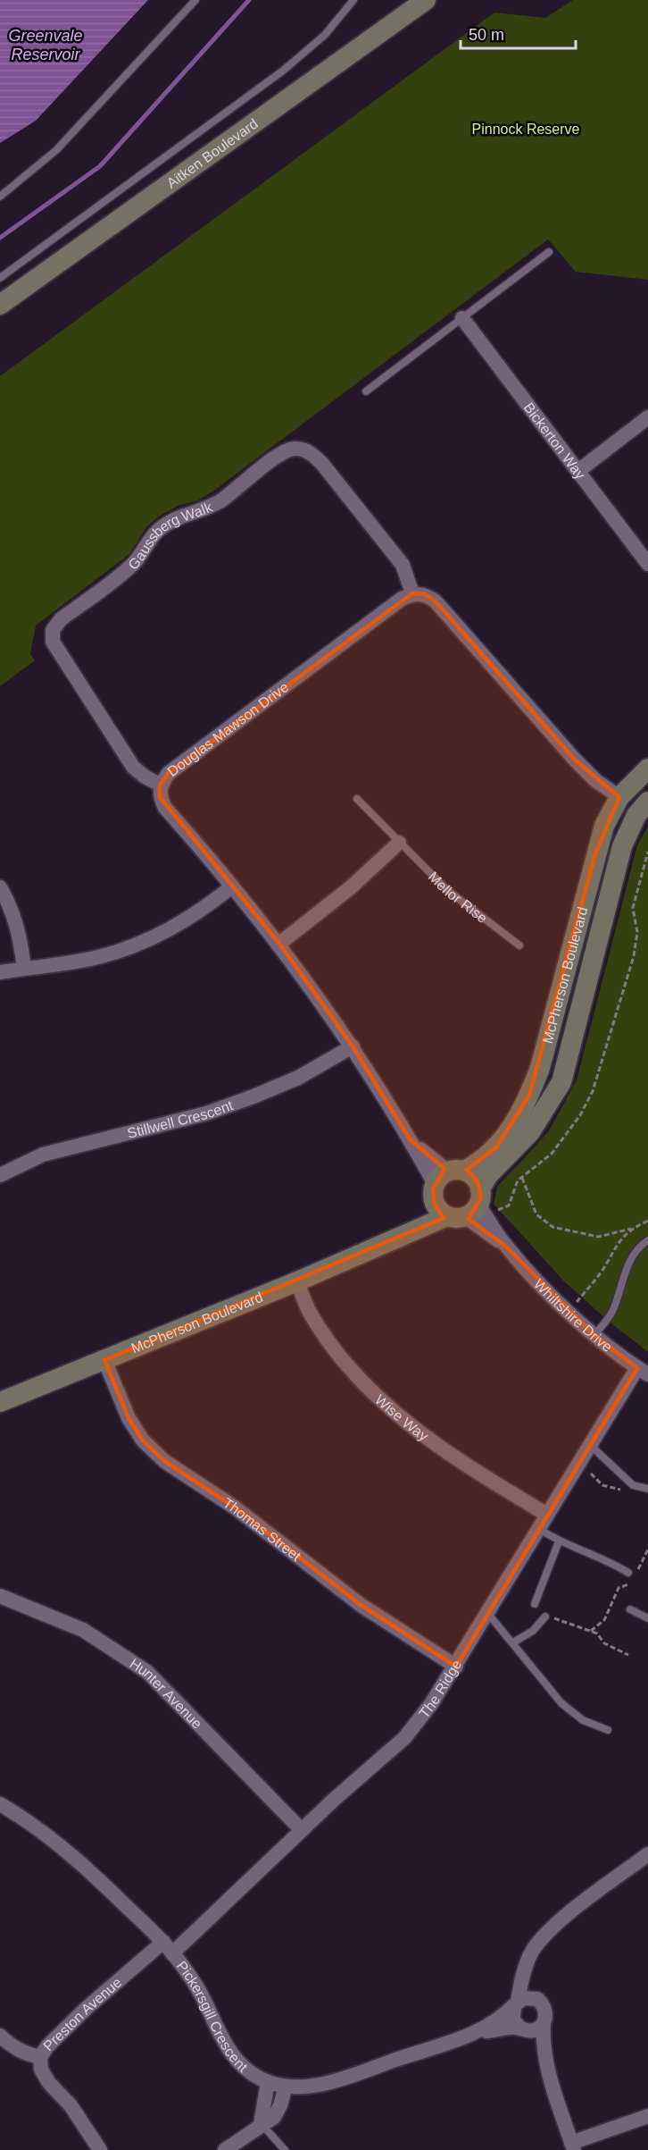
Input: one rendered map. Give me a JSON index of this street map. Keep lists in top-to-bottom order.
{
  "streets": {
    "street": [
      "Aitken Boulevard",
      "Bickerton Way",
      "Gaussberg Walk",
      "Douglas Mawson Drive",
      "McPherson Boulevard",
      "Stillwell Crescent",
      "Whiltshire Drive",
      "Wise Way",
      "Thomas Street",
      "The Ridge",
      "Hunter Avenue",
      "Preston Avenue",
      "Pickersgill Crescent"
    ],
    "lane": ["Mellor Rise"]
  },
  "crossings": [
    ["Gaussberg Walk", "Douglas Mawson Drive"],
    ["Douglas Mawson Drive", "McPherson Boulevard"],
    ["Douglas Mawson Drive", "Stillwell Crescent"],
    ["McPherson Boulevard", "Whiltshire Drive"],
    ["McPherson Boulevard", "Wise Way"],
    ["McPherson Boulevard", "Thomas Street"],
    ["Whiltshire Drive", "The Ridge"],
    ["Wise Way", "The Ridge"],
    ["Thomas Street", "The Ridge"],
    ["The Ridge", "Hunter Avenue"],
    ["The Ridge", "Preston Avenue"],
    ["The Ridge", "Pickersgill Crescent"],
    ["Preston Avenue", "Pickersgill Crescent"]
  ],
  "water": ["Greenvale Reservoir"],
  "parks": ["Pinnock Reserve"],
  "scale_bar": "50 m"
}
